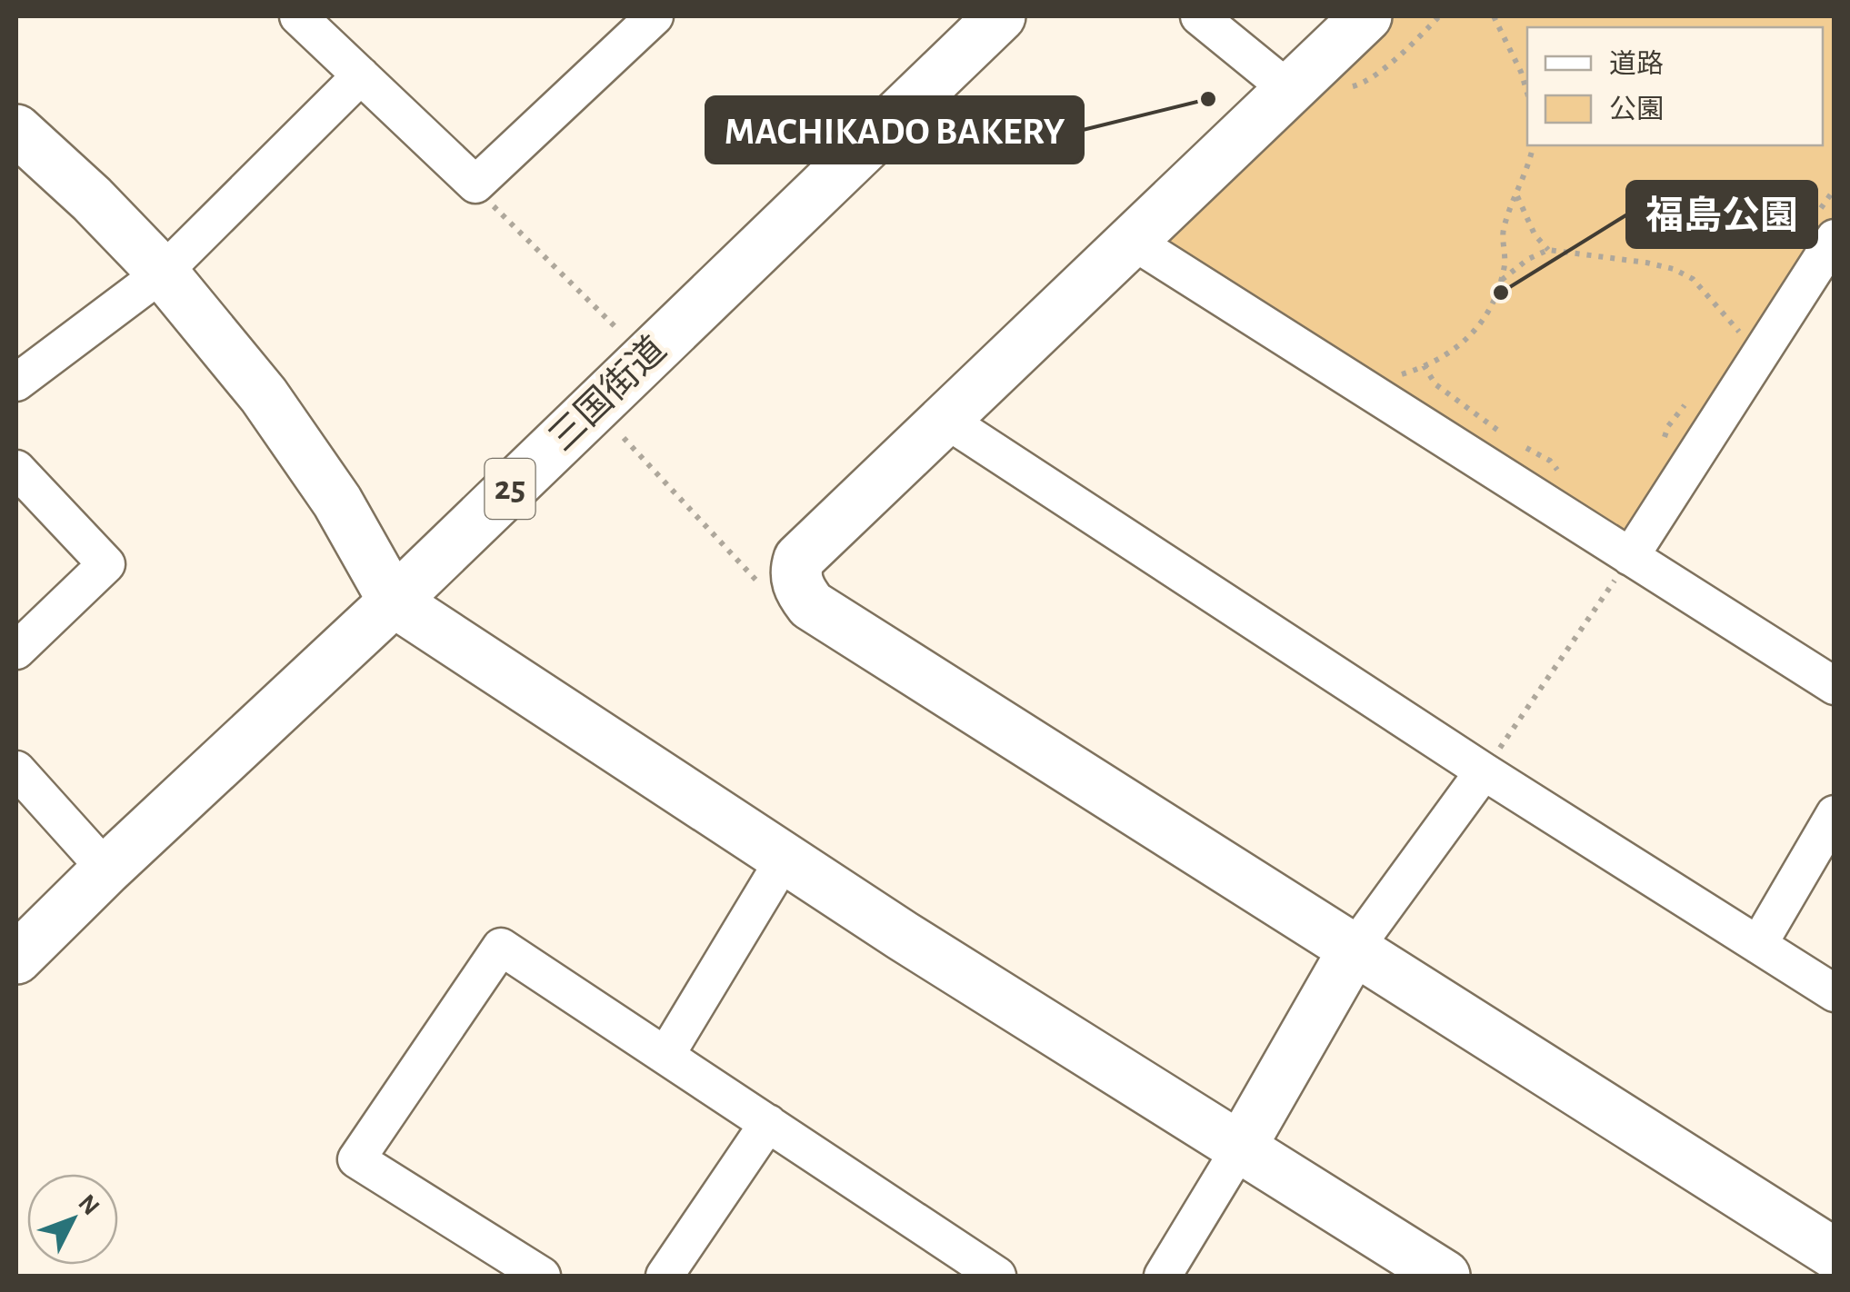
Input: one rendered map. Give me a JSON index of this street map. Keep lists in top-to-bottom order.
{
  "streets": {
    "street": ["三国街道", "25"]
  },
  "places": ["MACHIKADO BAKERY", "福島公園"],
  "legend": ["道路", "公園"],
  "north": "top right"
}
